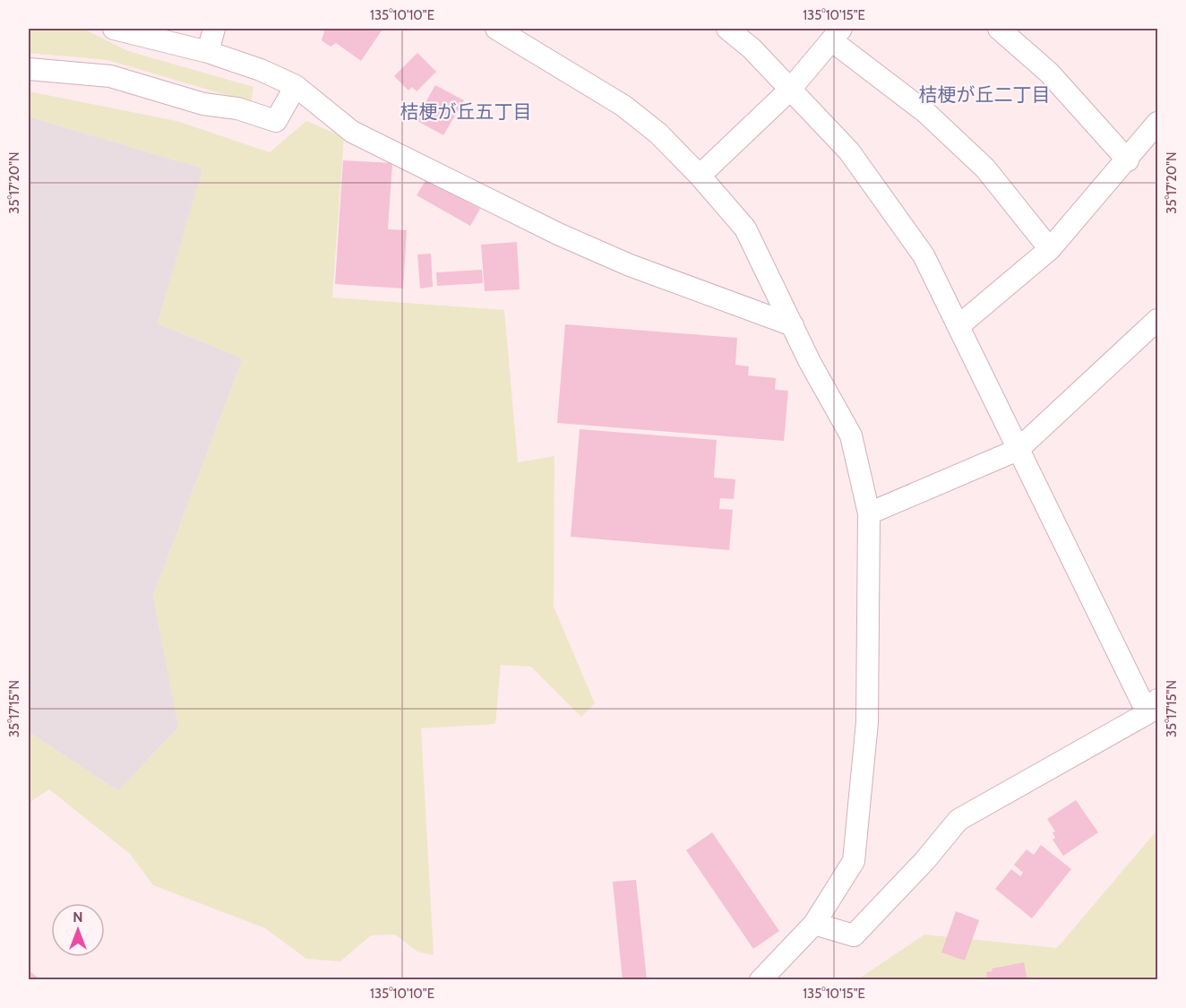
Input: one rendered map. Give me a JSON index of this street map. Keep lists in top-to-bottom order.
{
  "districts": ["桔梗が丘二丁目", "桔梗が丘五丁目"],
  "north": "top",
  "coordinates": [
    "135°10'10\"E",
    "135°10'15\"E",
    "35°17'20\"N",
    "35°17'15\"N"
  ]
}
